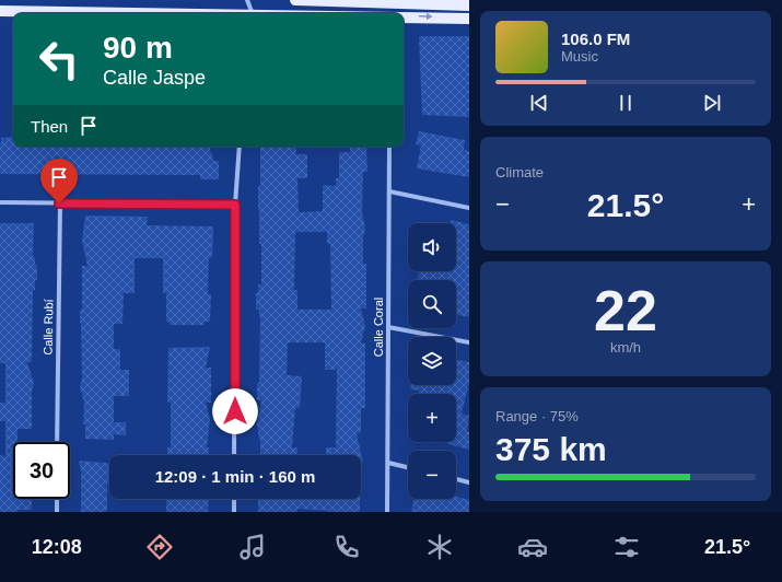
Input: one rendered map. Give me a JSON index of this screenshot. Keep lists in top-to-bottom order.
{
  "streets": {
    "street": ["Calle Rubí", "Calle Coral"]
  },
  "page": {
    "turn": ["90 m", "Calle Jaspe"],
    "song": ["106.0 FM", "Music"],
    "then": "Then",
    "tile": [
      "Climate",
      ["22", "km/h"],
      ["Range · 75%", "375 km"]
    ],
    "heat": ["−", "21.5°", "+"],
    "map_buttons": ["+", "−"],
    "limit": "30",
    "trip": "12:09 · 1 min · 160 m",
    "tabs": ["12:08", "21.5°"]
  }
}
